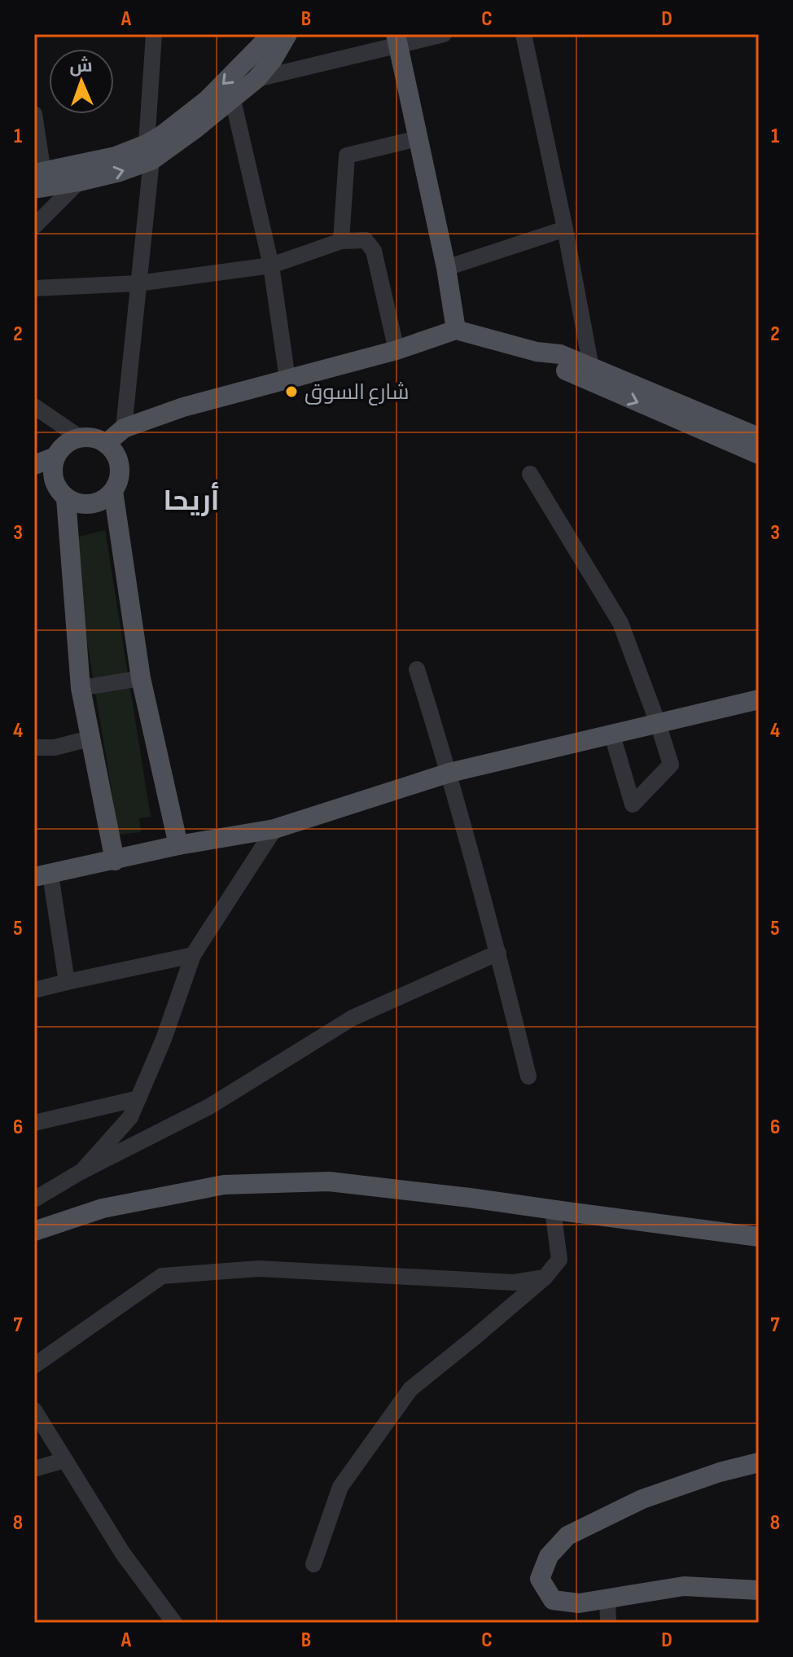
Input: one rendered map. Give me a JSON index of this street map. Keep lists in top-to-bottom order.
{
  "districts": ["أريحا"],
  "places": ["شارع السوق"],
  "north": "top",
  "grid": {
    "columns": [
      "A",
      "B",
      "C",
      "D"
    ],
    "rows": [
      "1",
      "2",
      "3",
      "4",
      "5",
      "6",
      "7",
      "8"
    ]
  }
}
